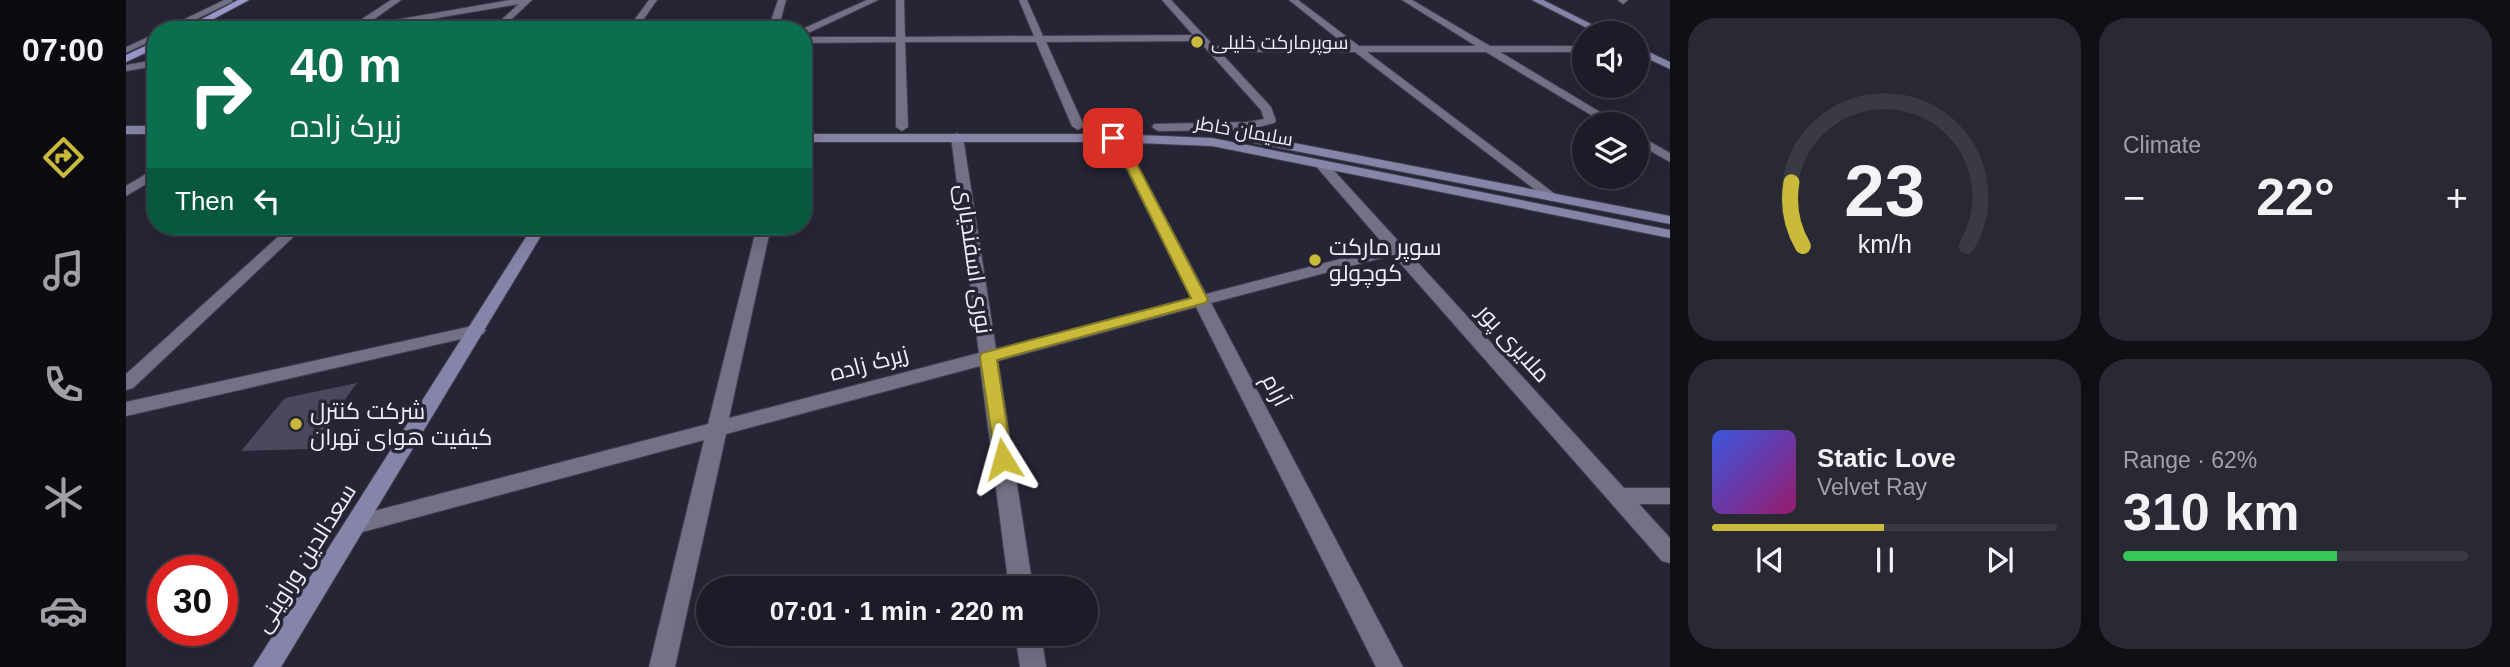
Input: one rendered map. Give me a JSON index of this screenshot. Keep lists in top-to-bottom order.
{
  "streets": {
    "main road": ["سلیمان خاطر", "سعدالدین وراوینی"],
    "street": [
      "نوری اسفندیاری",
      "ملایری پور",
      "زیرک زاده",
      "آرام"
    ]
  },
  "crossings": [
    ["سلیمان خاطر", "نوری اسفندیاری"],
    ["سلیمان خاطر", "ملایری پور"],
    ["سلیمان خاطر", "آرام"],
    ["نوری اسفندیاری", "زیرک زاده"],
    ["ملایری پور", "زیرک زاده"],
    ["زیرک زاده", "آرام"],
    ["زیرک زاده", "سعدالدین وراوینی"]
  ],
  "places": ["سوپرمارکت خلیلی", "سوپر مارکت کوچولو", "شرکت کنترل کیفیت هوای تهران"],
  "page": {
    "tabs": "07:00",
    "tile": [
      "Climate",
      ["Range · 62%", "310 km"]
    ],
    "turn": ["40 m", "زیرک زاده"],
    "then": "Then",
    "heat": ["−", "22°", "+"],
    "song": ["Static Love", "Velvet Ray"],
    "limit": "30",
    "trip": "07:01 · 1 min · 220 m",
    "gauge": ["23", "km/h"]
  }
}
